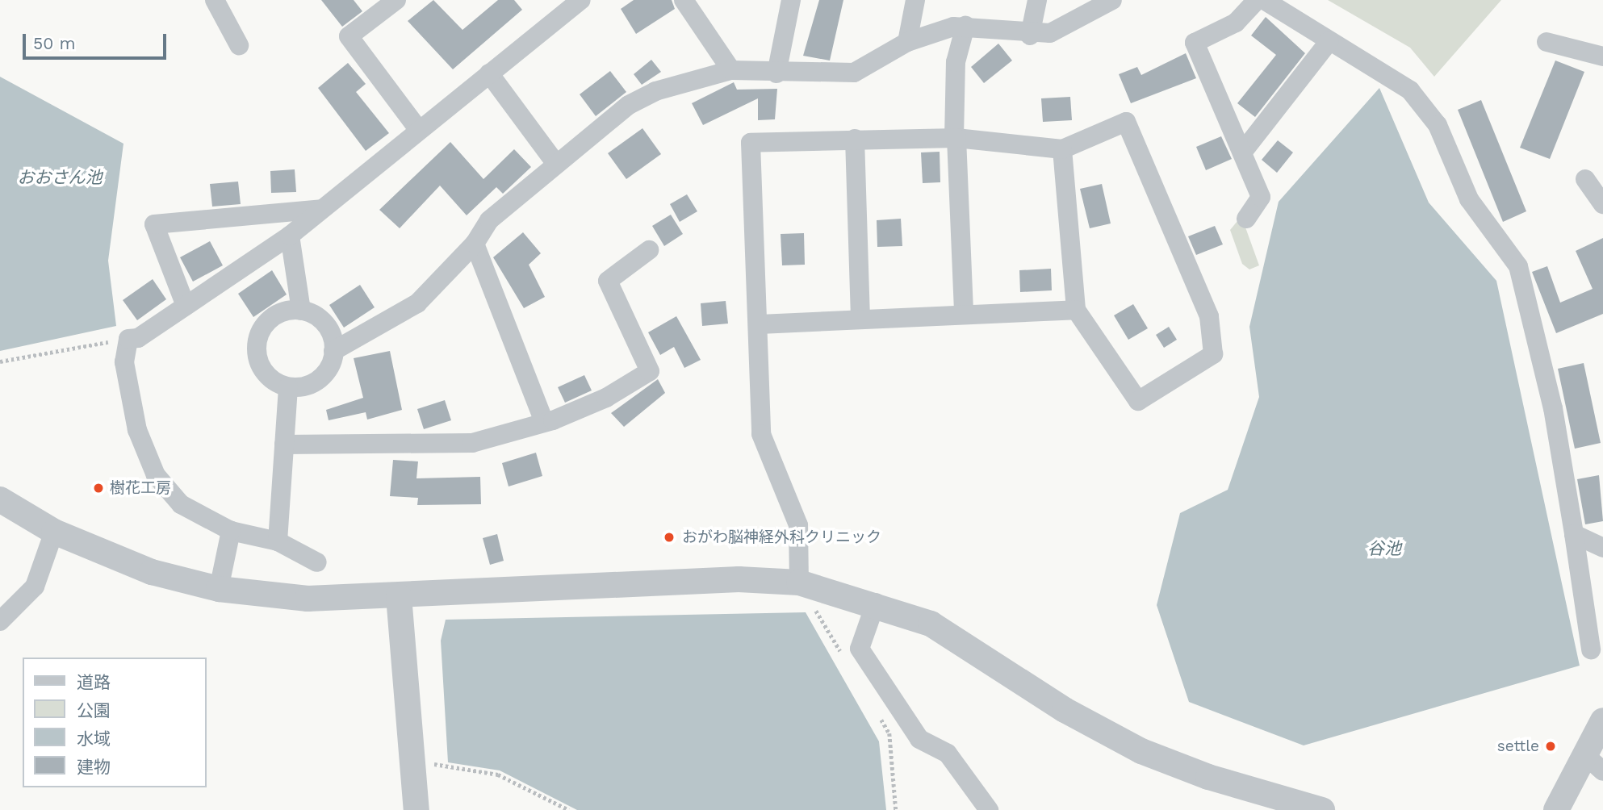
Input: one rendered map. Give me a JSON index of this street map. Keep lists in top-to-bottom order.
{
  "water": ["おおさん池", "谷池"],
  "places": ["樹花工房", "おがわ脳神経外科クリニック", "settle"],
  "legend": [
    "道路",
    "公園",
    "水域",
    "建物"
  ],
  "scale_bar": "50 m"
}
